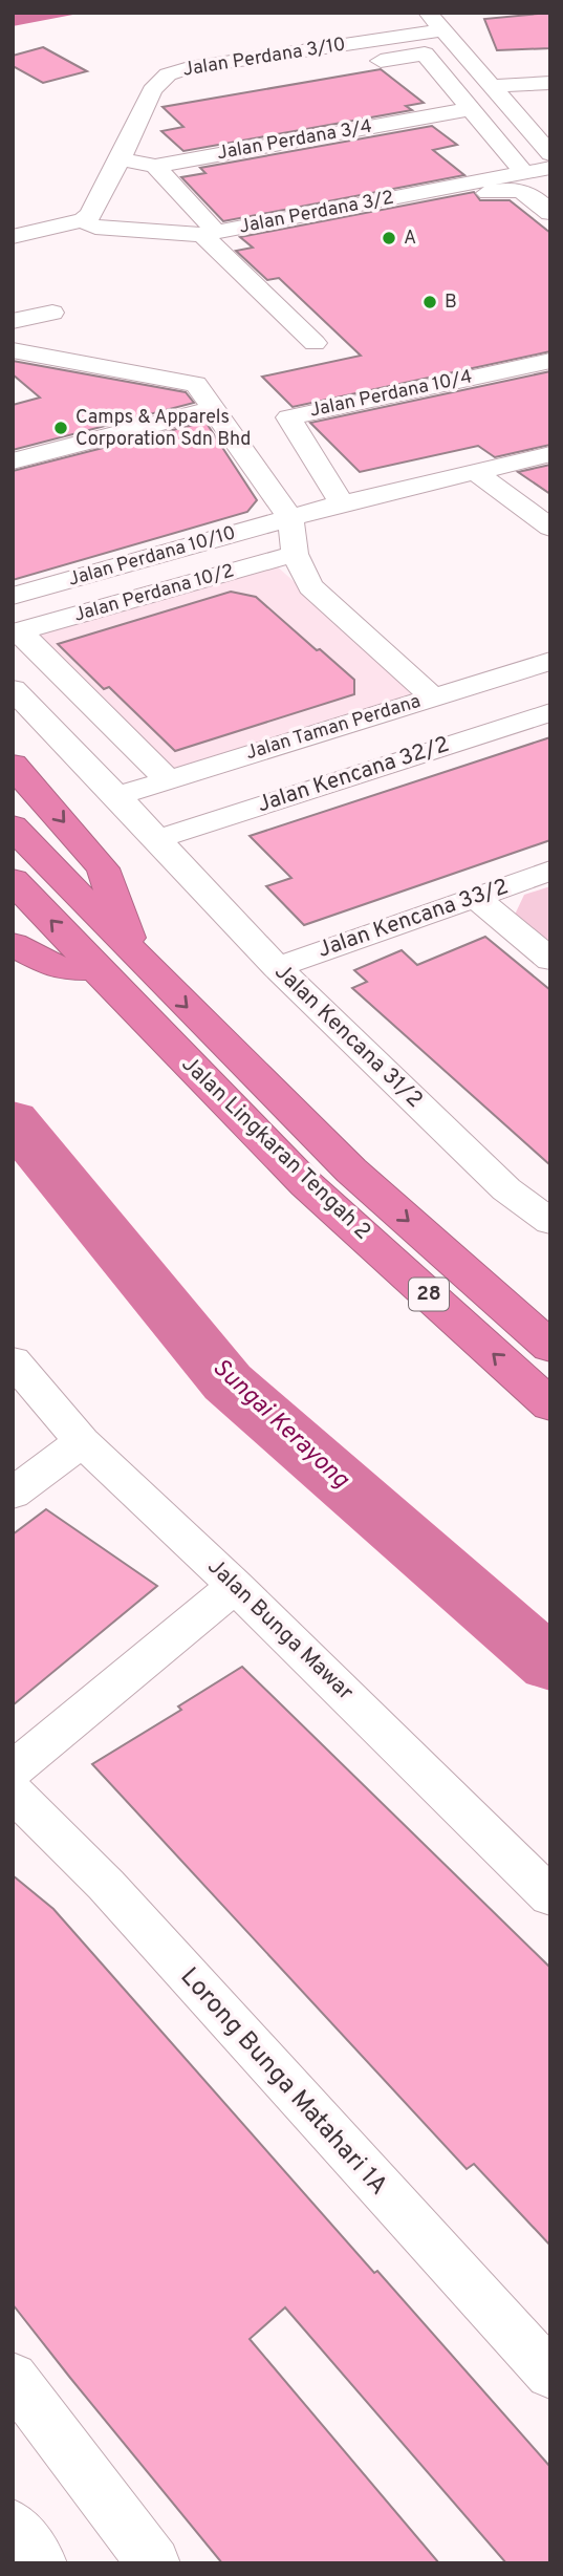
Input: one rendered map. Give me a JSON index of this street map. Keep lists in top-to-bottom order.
{
  "streets": {
    "highway": ["Jalan Lingkaran Tengah 2", "28"],
    "street": [
      "Jalan Perdana 3/10",
      "Jalan Perdana 3/4",
      "Jalan Perdana 3/2",
      "Jalan Perdana 10/4",
      "Jalan Perdana 10/10",
      "Jalan Perdana 10/2",
      "Jalan Taman Perdana",
      "Jalan Kencana 32/2",
      "Jalan Kencana 33/2",
      "Jalan Kencana 31/2",
      "Jalan Bunga Mawar",
      "Lorong Bunga Matahari 1A"
    ]
  },
  "crossings": [
    ["Jalan Kencana 32/2", "Jalan Kencana 31/2"],
    ["Jalan Kencana 33/2", "Jalan Kencana 31/2"]
  ],
  "water": ["Sungai Kerayong"],
  "places": ["A", "B", "Camps & Apparels Corporation Sdn Bhd"]
}
